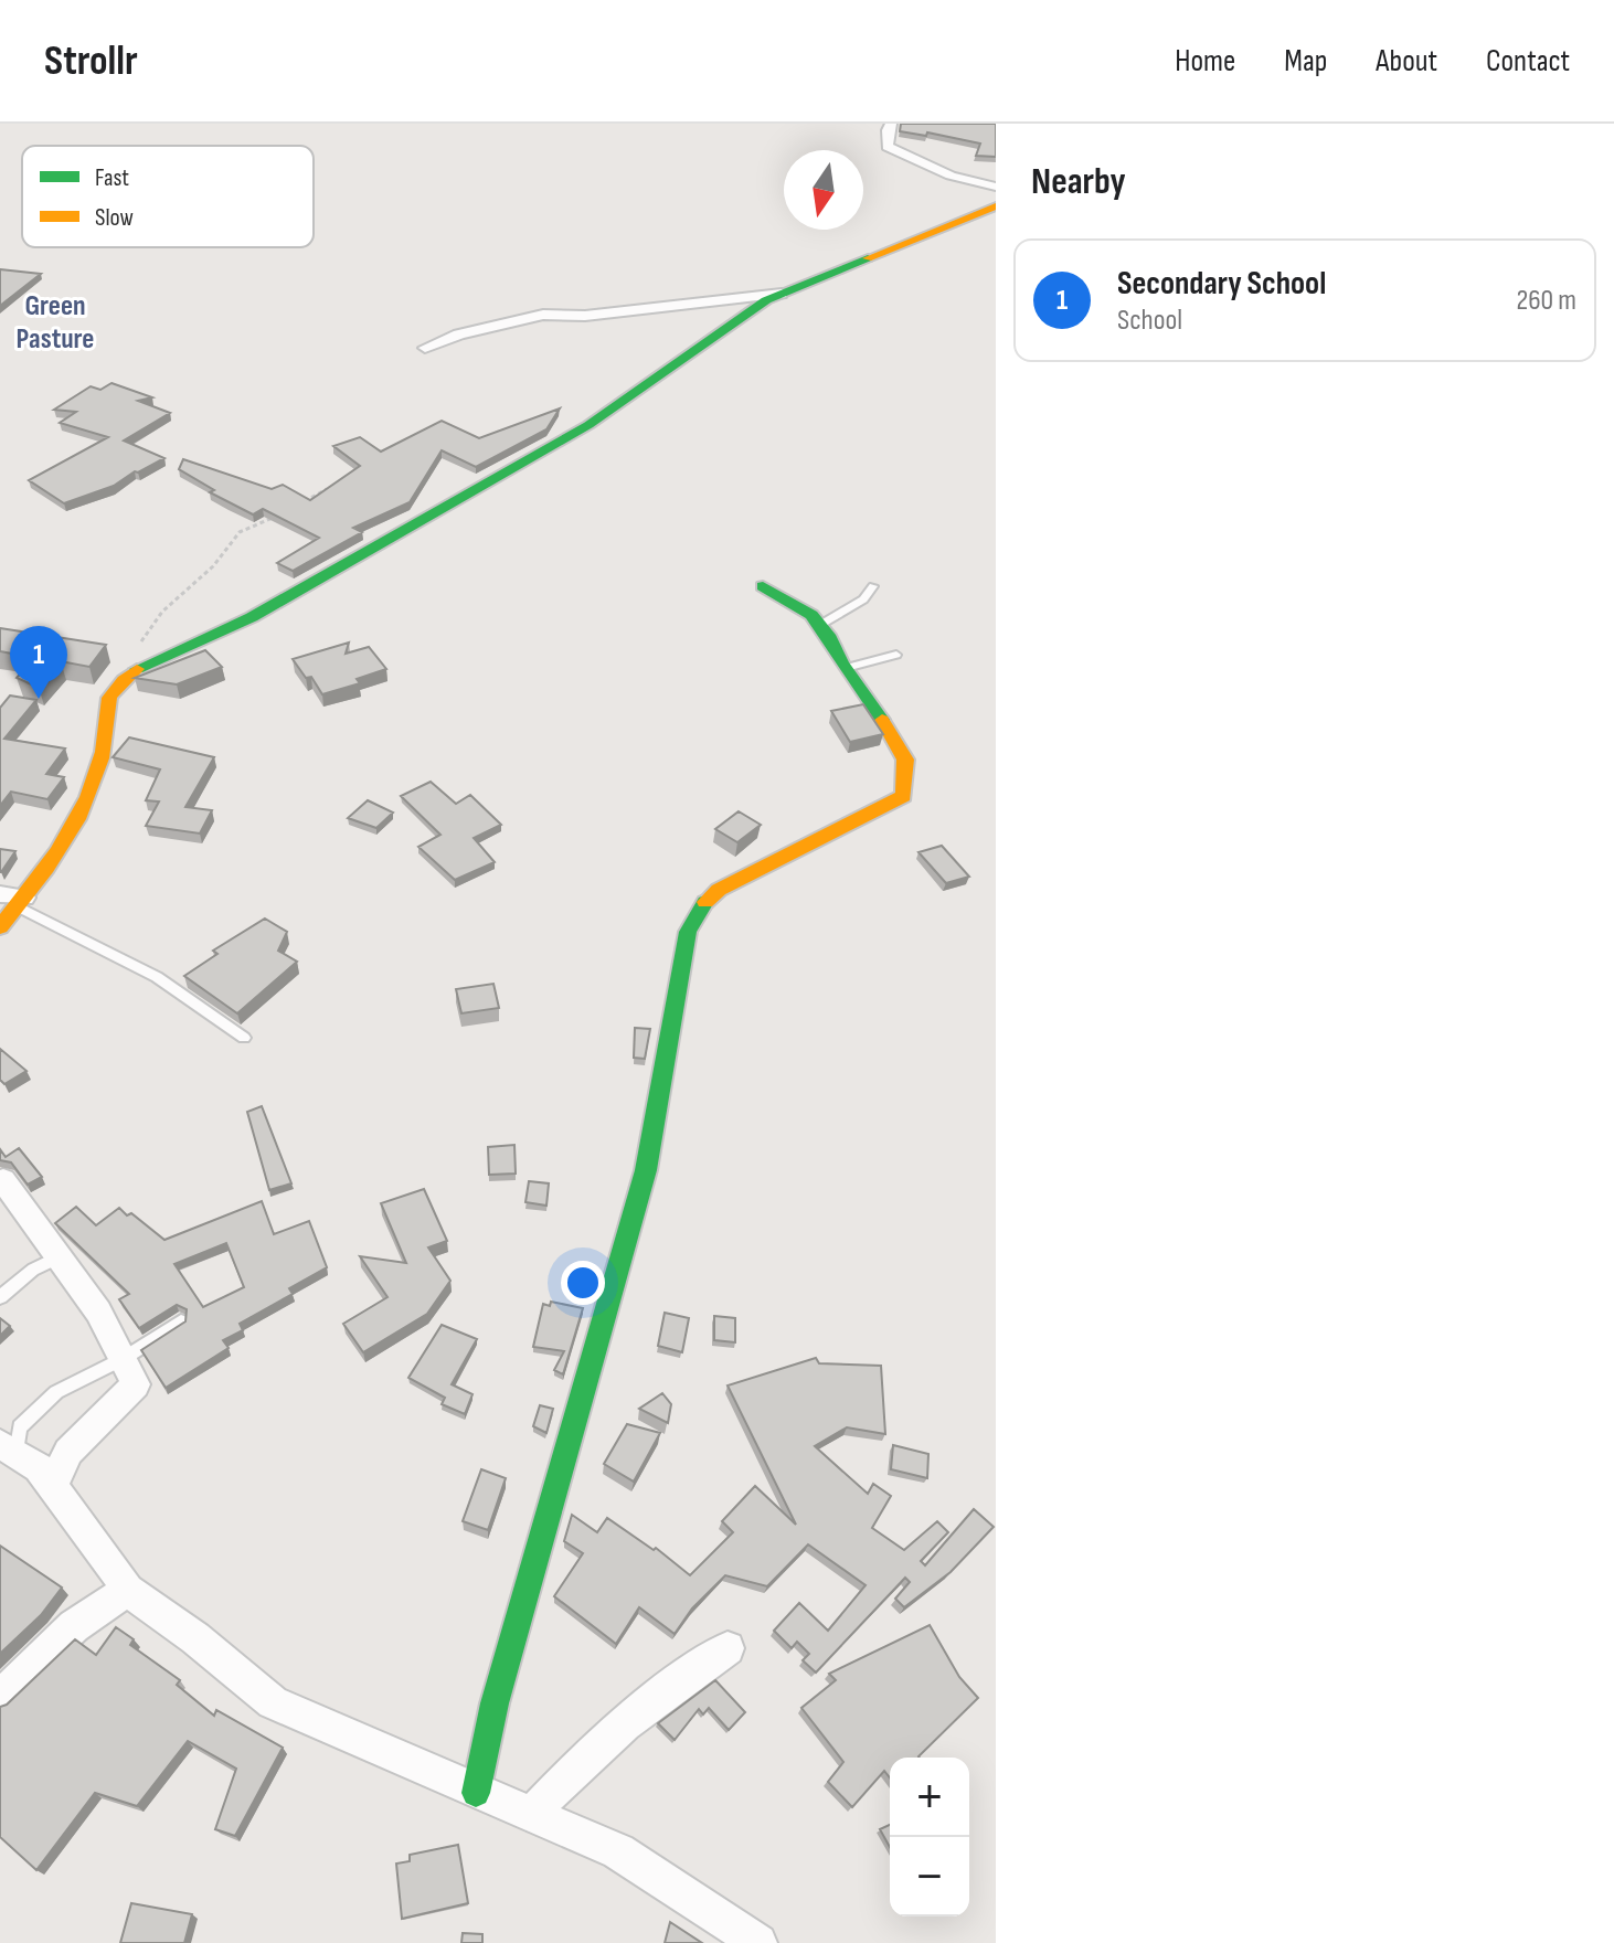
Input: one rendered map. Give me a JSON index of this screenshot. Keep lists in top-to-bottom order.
{
  "districts": ["Green Pasture"],
  "legend": ["Fast", "Slow"],
  "north": "bottom",
  "page": {
    "header": "Strollr",
    "nav": [
      "Home",
      "Map",
      "About",
      "Contact"
    ],
    "heading": "Nearby",
    "list": [
      {
        "mark": "1",
        "name": "Secondary School",
        "note": "School",
        "value": "260 m"
      }
    ],
    "pins": "1",
    "map_buttons": ["+", "−"]
  }
}
